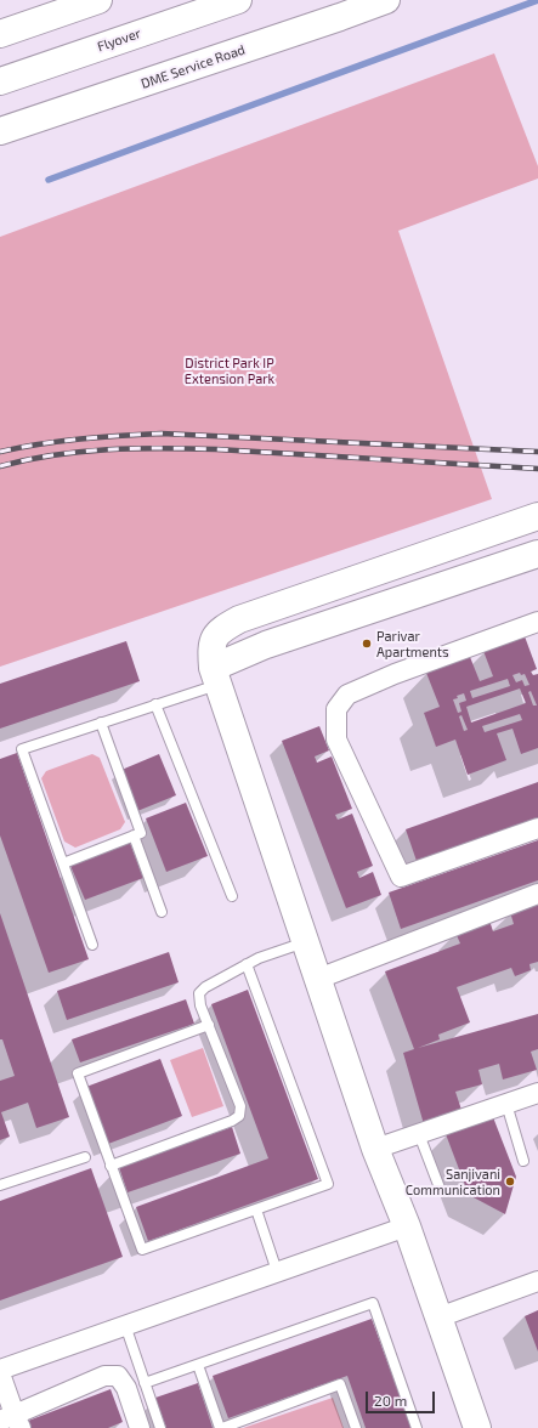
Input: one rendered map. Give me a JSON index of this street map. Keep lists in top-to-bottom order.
{
  "streets": {
    "main road": ["Flyover", "DME Service Road"]
  },
  "parks": ["District Park IP Extension Park"],
  "places": ["Parivar Apartments", "Sanjivani Communication"],
  "scale_bar": "20 m"
}
